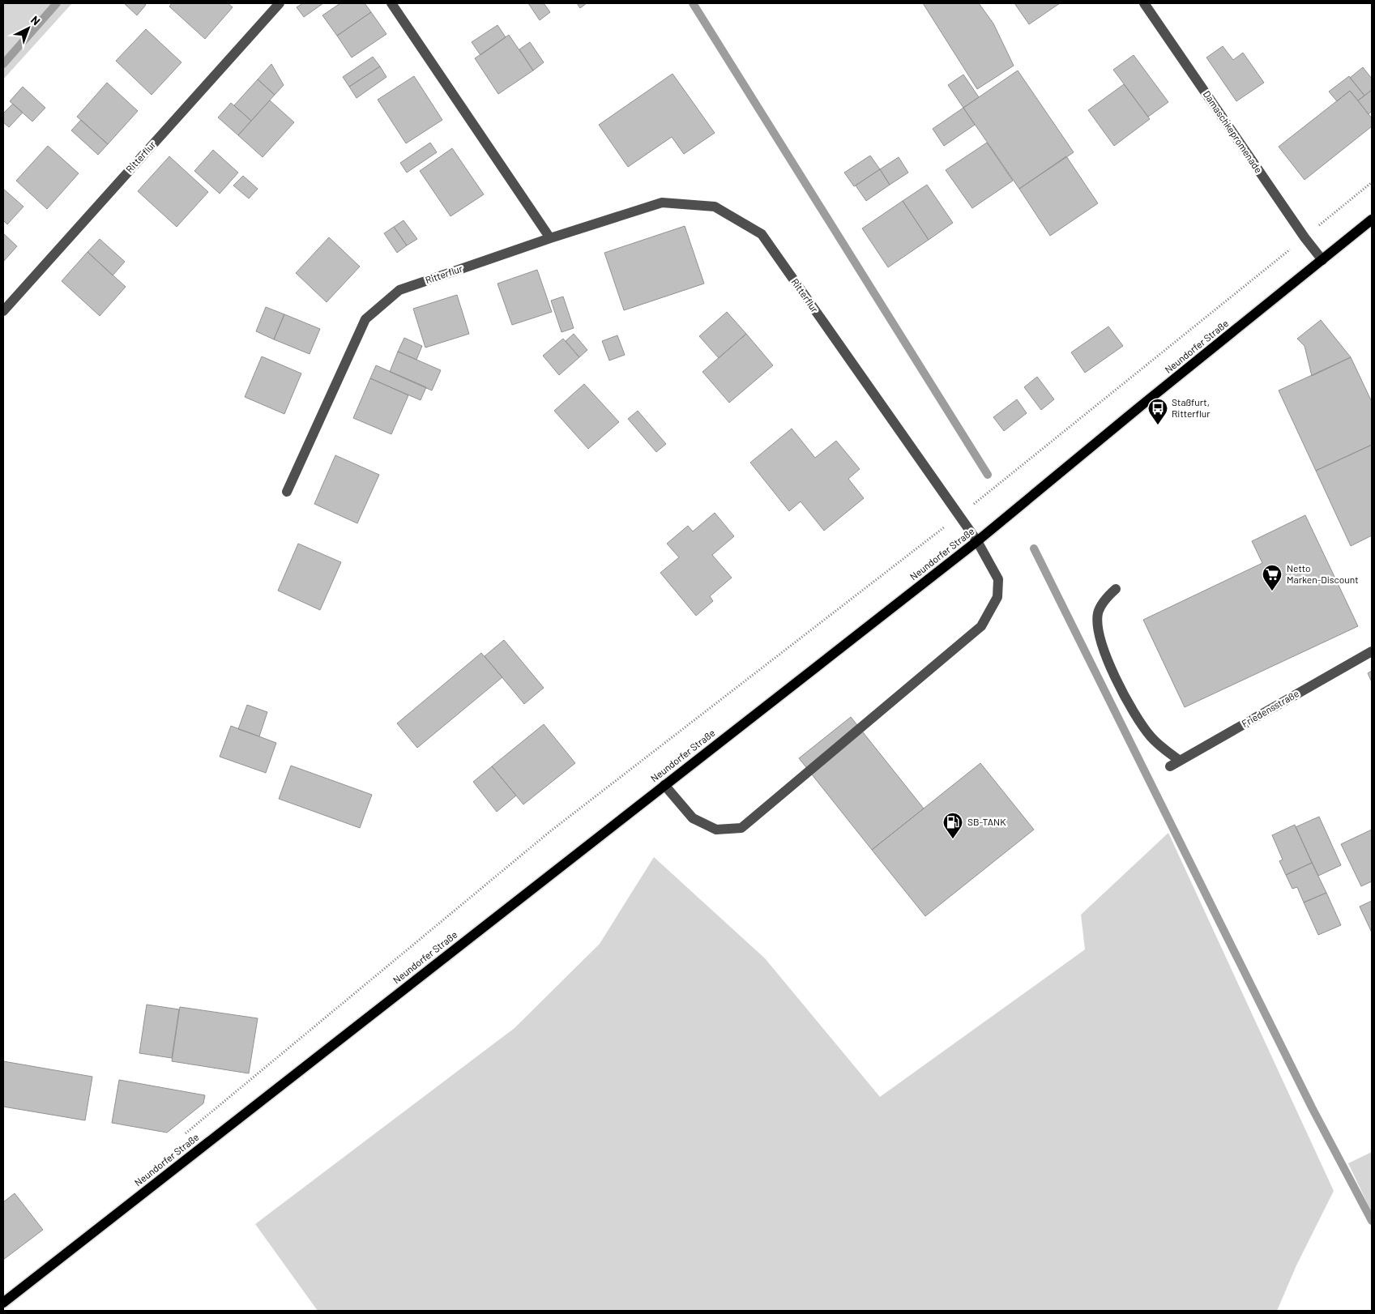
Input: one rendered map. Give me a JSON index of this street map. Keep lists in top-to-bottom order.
{
  "streets": {
    "main road": ["Neundorfer Straße"],
    "street": ["Damaschkepromenade", "Ritterflur", "Friedensstraße"]
  },
  "crossings": [
    ["Damaschkepromenade", "Neundorfer Straße"],
    ["Ritterflur", "Neundorfer Straße"]
  ],
  "places": {
    "bus stop": ["Staßfurt, Ritterflur"],
    "supermarket": ["Netto Marken-Discount"],
    "fuel station": ["SB-TANK"]
  },
  "north": "top right"
}
